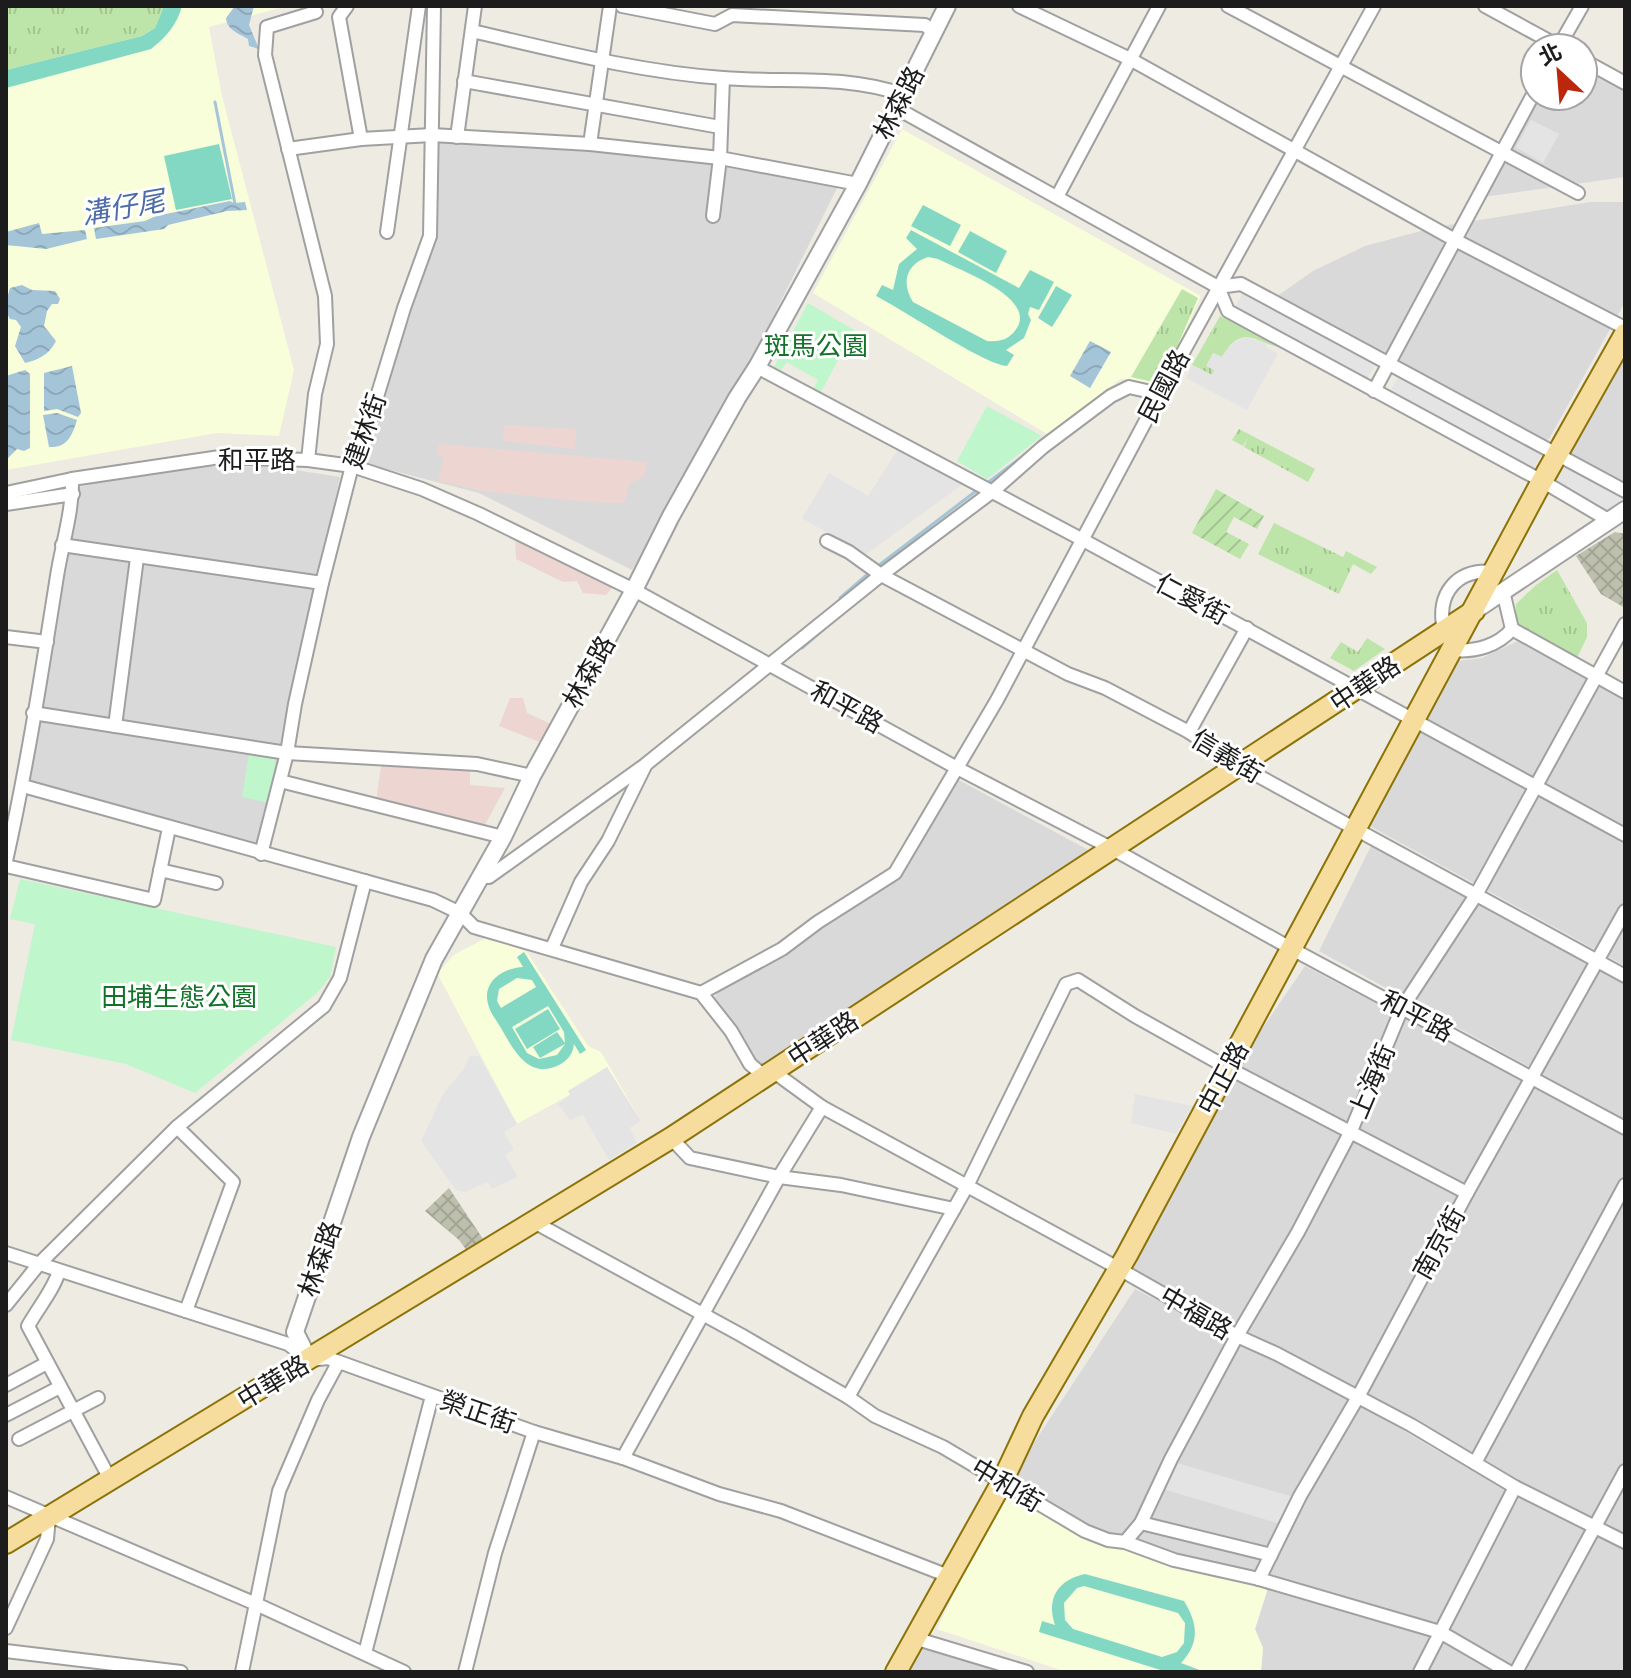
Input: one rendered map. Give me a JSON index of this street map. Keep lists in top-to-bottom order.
{
  "streets": {
    "main road": ["中華路", "中正路"],
    "street": [
      "林森路",
      "民國路",
      "建林街",
      "和平路",
      "仁愛街",
      "信義街",
      "上海街",
      "南京街",
      "中福路",
      "榮正街",
      "中和街"
    ]
  },
  "crossings": [
    ["林森路", "和平路"],
    ["林森路", "仁愛街"],
    ["林森路", "中華路"],
    ["林森路", "榮正街"],
    ["民國路", "和平路"],
    ["民國路", "仁愛街"],
    ["民國路", "信義街"],
    ["民國路", "中福路"],
    ["建林街", "和平路"],
    ["和平路", "中華路"],
    ["和平路", "中正路"],
    ["和平路", "上海街"],
    ["和平路", "南京街"],
    ["仁愛街", "中華路"],
    ["仁愛街", "中正路"],
    ["仁愛街", "上海街"],
    ["中華路", "信義街"],
    ["中華路", "中正路"],
    ["中華路", "中福路"],
    ["中華路", "榮正街"],
    ["中華路", "中和街"],
    ["信義街", "中正路"],
    ["信義街", "上海街"],
    ["信義街", "南京街"],
    ["中正路", "中福路"],
    ["中正路", "榮正街"],
    ["中正路", "中和街"],
    ["上海街", "中福路"],
    ["上海街", "中和街"],
    ["南京街", "中福路"],
    ["南京街", "中和街"]
  ],
  "water": ["溝仔尾"],
  "parks": ["斑馬公園", "田埔生態公園"],
  "north": "top left"
}
